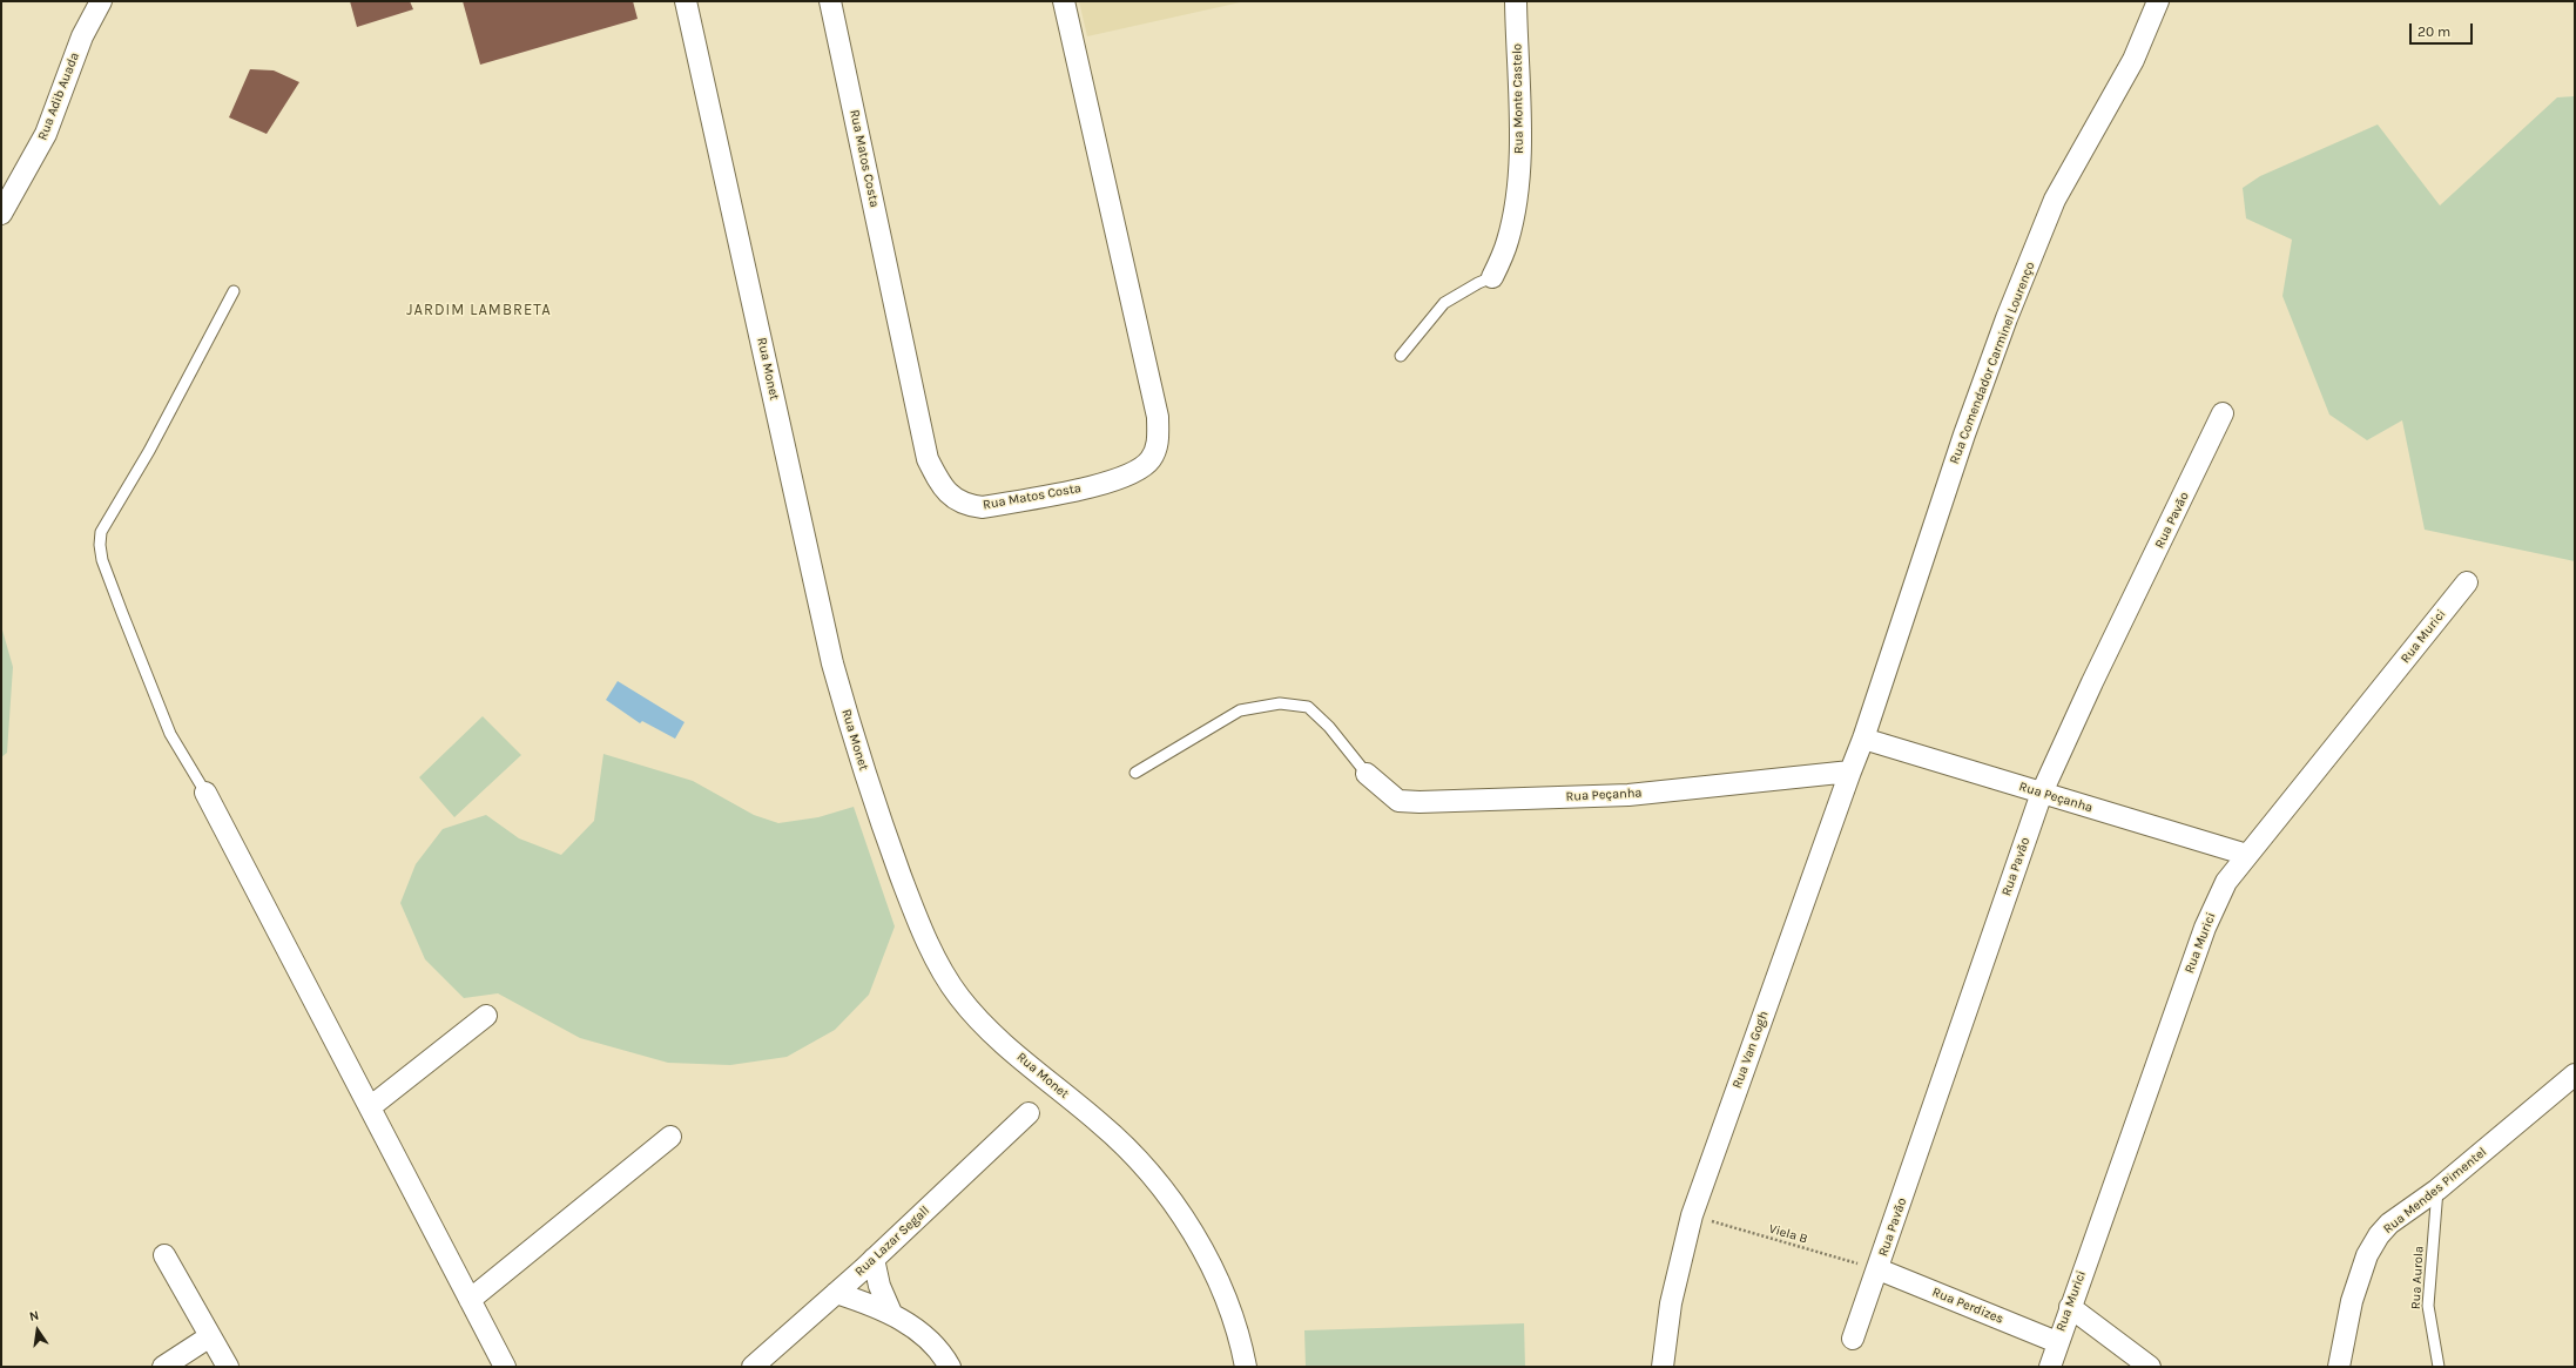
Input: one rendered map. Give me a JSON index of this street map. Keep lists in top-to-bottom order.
{
  "streets": {
    "street": [
      "Rua Adib Auada",
      "Rua Monte Castelo",
      "Rua Matos Costa",
      "Rua Comendador Carminel Lourenço",
      "Rua Monet",
      "Rua Pavão",
      "Rua Murici",
      "Rua Peçanha",
      "Rua Van Gogh",
      "Rua Mendes Pimentel",
      "Rua Lazar Segall",
      "Rua Perdizes"
    ],
    "lane": ["Rua Aurola"],
    "path": ["Viela B"]
  },
  "crossings": [
    ["Rua Comendador Carminel Lourenço", "Rua Peçanha"],
    ["Rua Comendador Carminel Lourenço", "Rua Van Gogh"],
    ["Rua Pavão", "Rua Peçanha"],
    ["Rua Pavão", "Viela B"],
    ["Rua Pavão", "Rua Perdizes"],
    ["Rua Murici", "Rua Peçanha"],
    ["Rua Murici", "Rua Perdizes"],
    ["Rua Peçanha", "Rua Van Gogh"],
    ["Rua Van Gogh", "Viela B"],
    ["Rua Mendes Pimentel", "Rua Aurola"],
    ["Viela B", "Rua Perdizes"]
  ],
  "districts": ["JARDIM LAMBRETA"],
  "scale_bar": "20 m",
  "north": "top"
}
